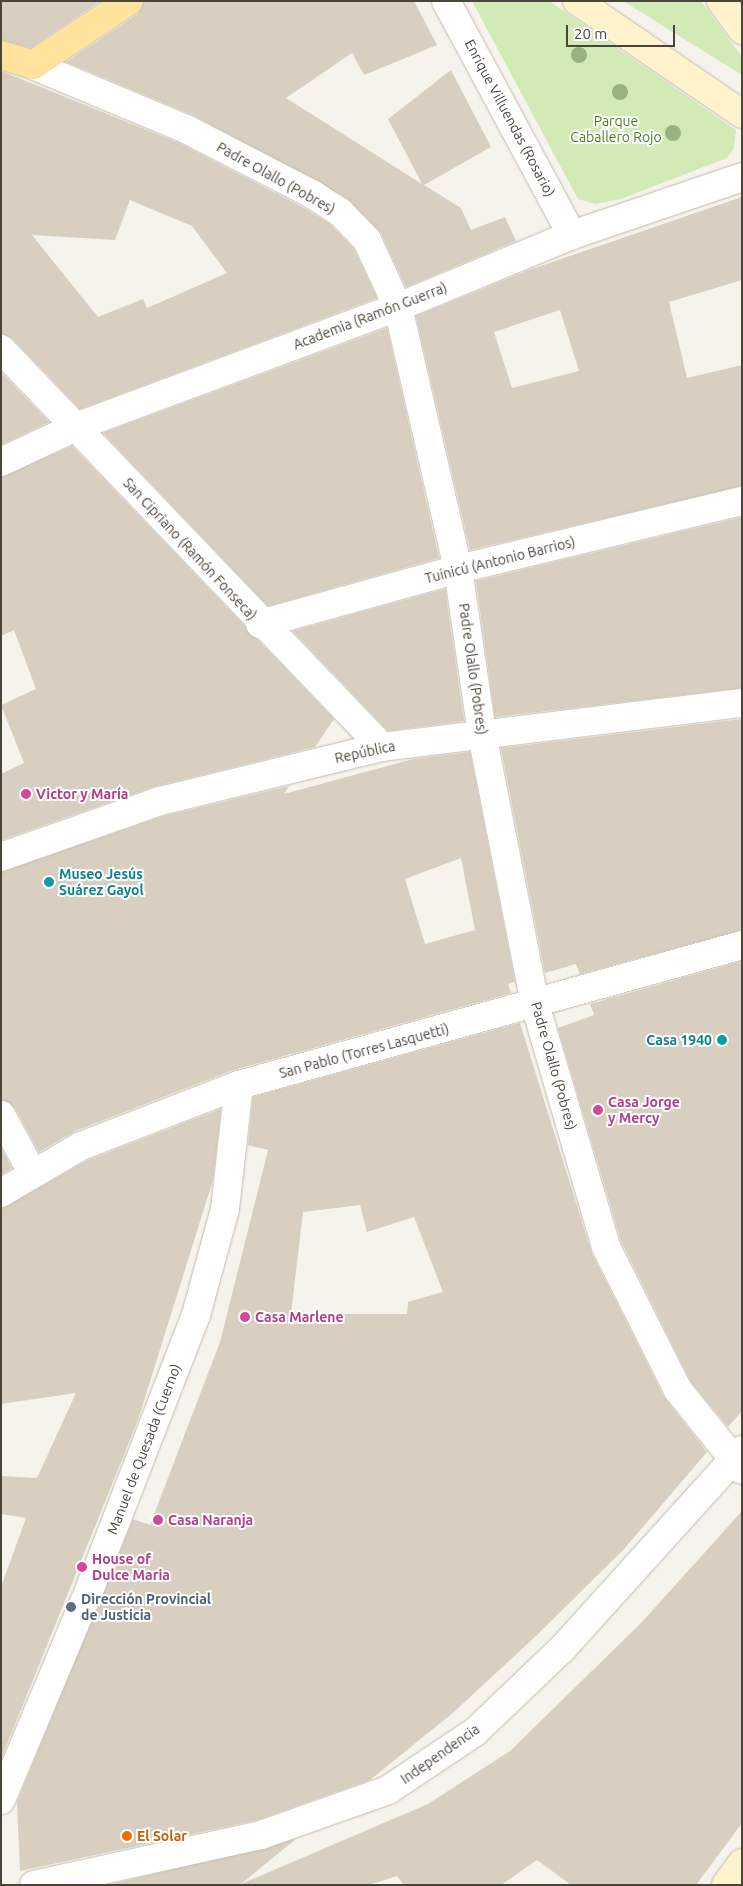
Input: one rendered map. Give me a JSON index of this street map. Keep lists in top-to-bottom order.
{
  "streets": {
    "main road": ["Padre Olallo (Pobres)"],
    "street": [
      "Enrique Villuendas (Rosario)",
      "Academia (Ramón Guerra)",
      "San Cipriano (Ramón Fonseca)",
      "Tuinicú (Antonio Barrios)",
      "República",
      "San Pablo (Torres Lasquetti)",
      "Manuel de Quesada (Cuerno)",
      "Independencia"
    ]
  },
  "crossings": [
    ["Enrique Villuendas (Rosario)", "Academia (Ramón Guerra)"],
    ["Padre Olallo (Pobres)", "Academia (Ramón Guerra)"],
    ["Padre Olallo (Pobres)", "Tuinicú (Antonio Barrios)"],
    ["Padre Olallo (Pobres)", "República"],
    ["Padre Olallo (Pobres)", "San Pablo (Torres Lasquetti)"],
    ["Padre Olallo (Pobres)", "Independencia"],
    ["Academia (Ramón Guerra)", "San Cipriano (Ramón Fonseca)"],
    ["San Cipriano (Ramón Fonseca)", "Tuinicú (Antonio Barrios)"],
    ["San Cipriano (Ramón Fonseca)", "República"],
    ["San Pablo (Torres Lasquetti)", "Manuel de Quesada (Cuerno)"]
  ],
  "parks": ["Parque Caballero Rojo"],
  "places": [
    "Victor y María",
    "Museo Jesús Suárez Gayol",
    "Casa 1940",
    "Casa Jorge y Mercy",
    "Casa Marlene",
    "Casa Naranja",
    "House of Dulce Maria",
    "Dirección Provincial de Justicia",
    "El Solar"
  ],
  "scale_bar": "20 m"
}
